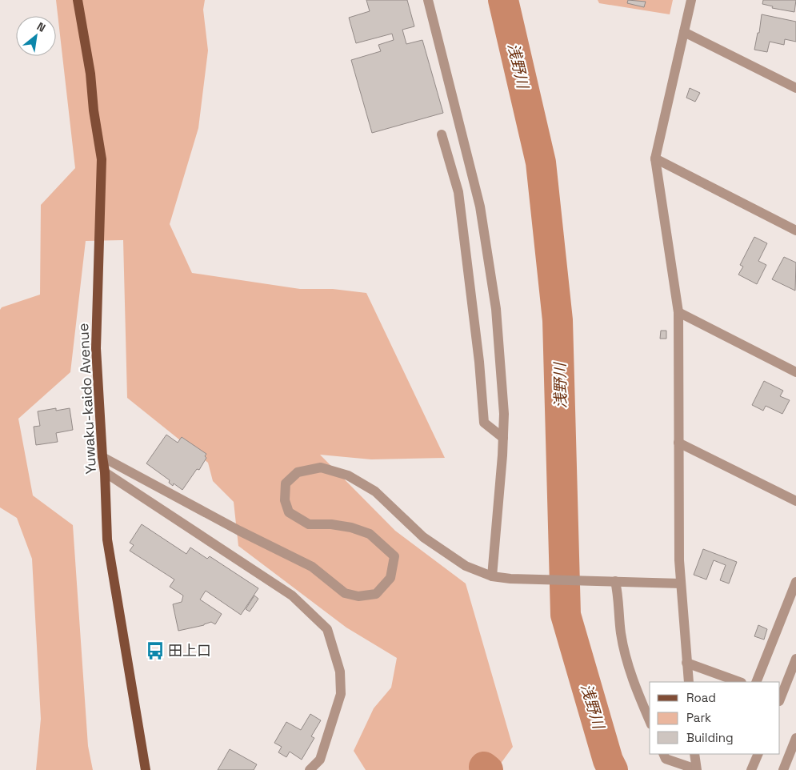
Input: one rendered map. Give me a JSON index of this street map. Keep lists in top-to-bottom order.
{
  "streets": {
    "main road": ["Yuwaku-kaido Avenue"]
  },
  "water": ["浅野川"],
  "places": {
    "bus stop": ["田上口"]
  },
  "legend": ["Road", "Park", "Building"],
  "north": "top right"
}
